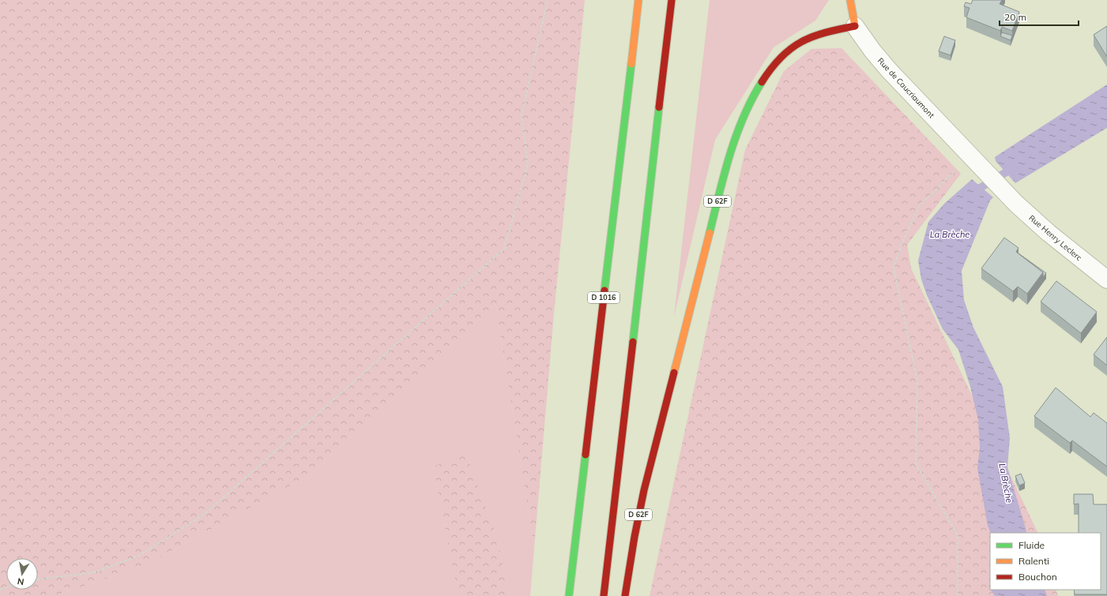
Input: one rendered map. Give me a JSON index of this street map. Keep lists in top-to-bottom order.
{
  "streets": {
    "main road": ["Rue de Caucriaumont", "D 62F", "D 1016"],
    "street": ["Rue Henry Leclerc"]
  },
  "crossings": [
    ["Rue de Caucriaumont", "D 62F"],
    ["Rue de Caucriaumont", "Rue Henry Leclerc"]
  ],
  "water": ["La Brèche"],
  "legend": ["Fluide", "Ralenti", "Bouchon"],
  "scale_bar": "20 m",
  "north": "bottom"
}
